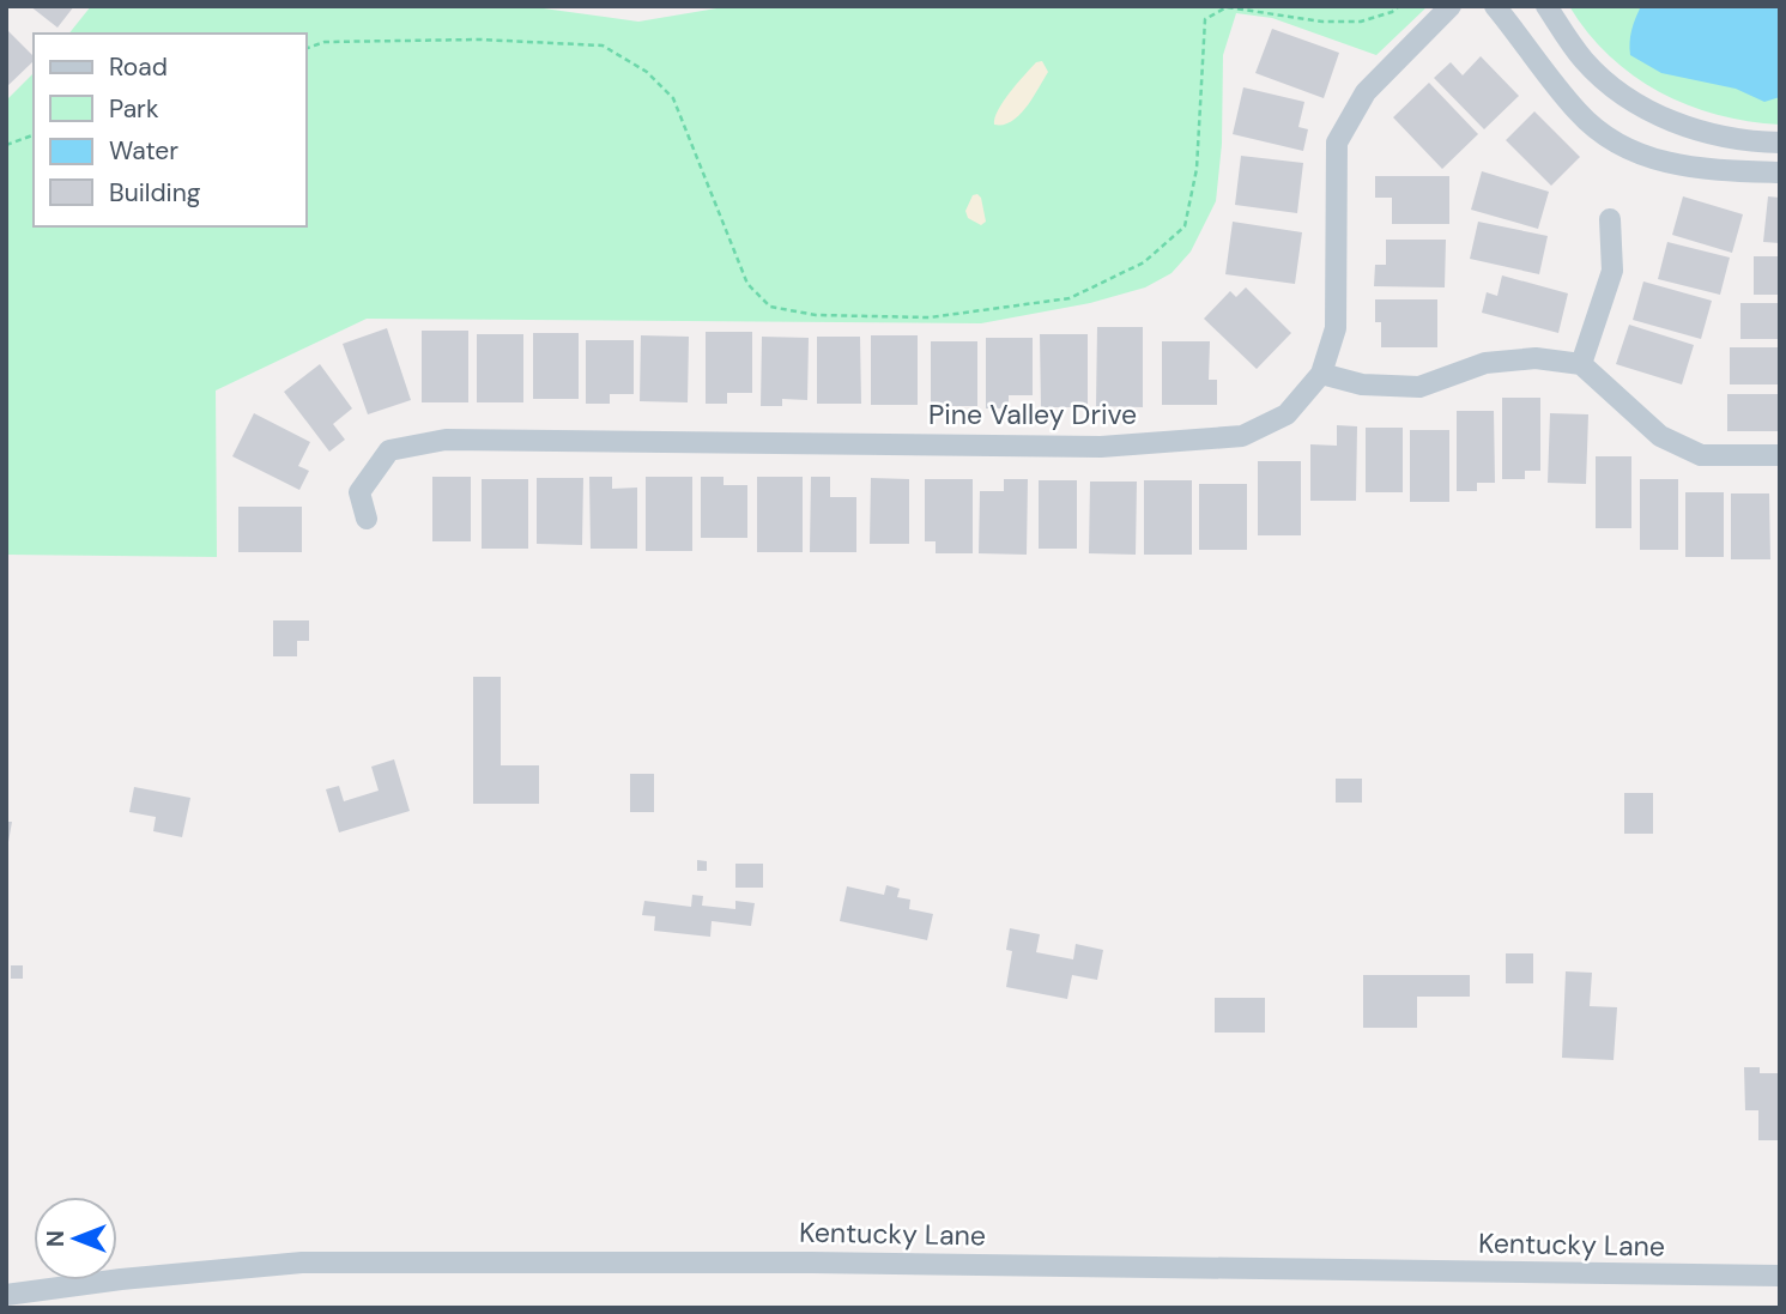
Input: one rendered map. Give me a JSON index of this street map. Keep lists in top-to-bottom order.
{
  "streets": {
    "street": ["Pine Valley Drive", "Kentucky Lane"]
  },
  "legend": [
    "Road",
    "Park",
    "Water",
    "Building"
  ],
  "north": "left"
}
